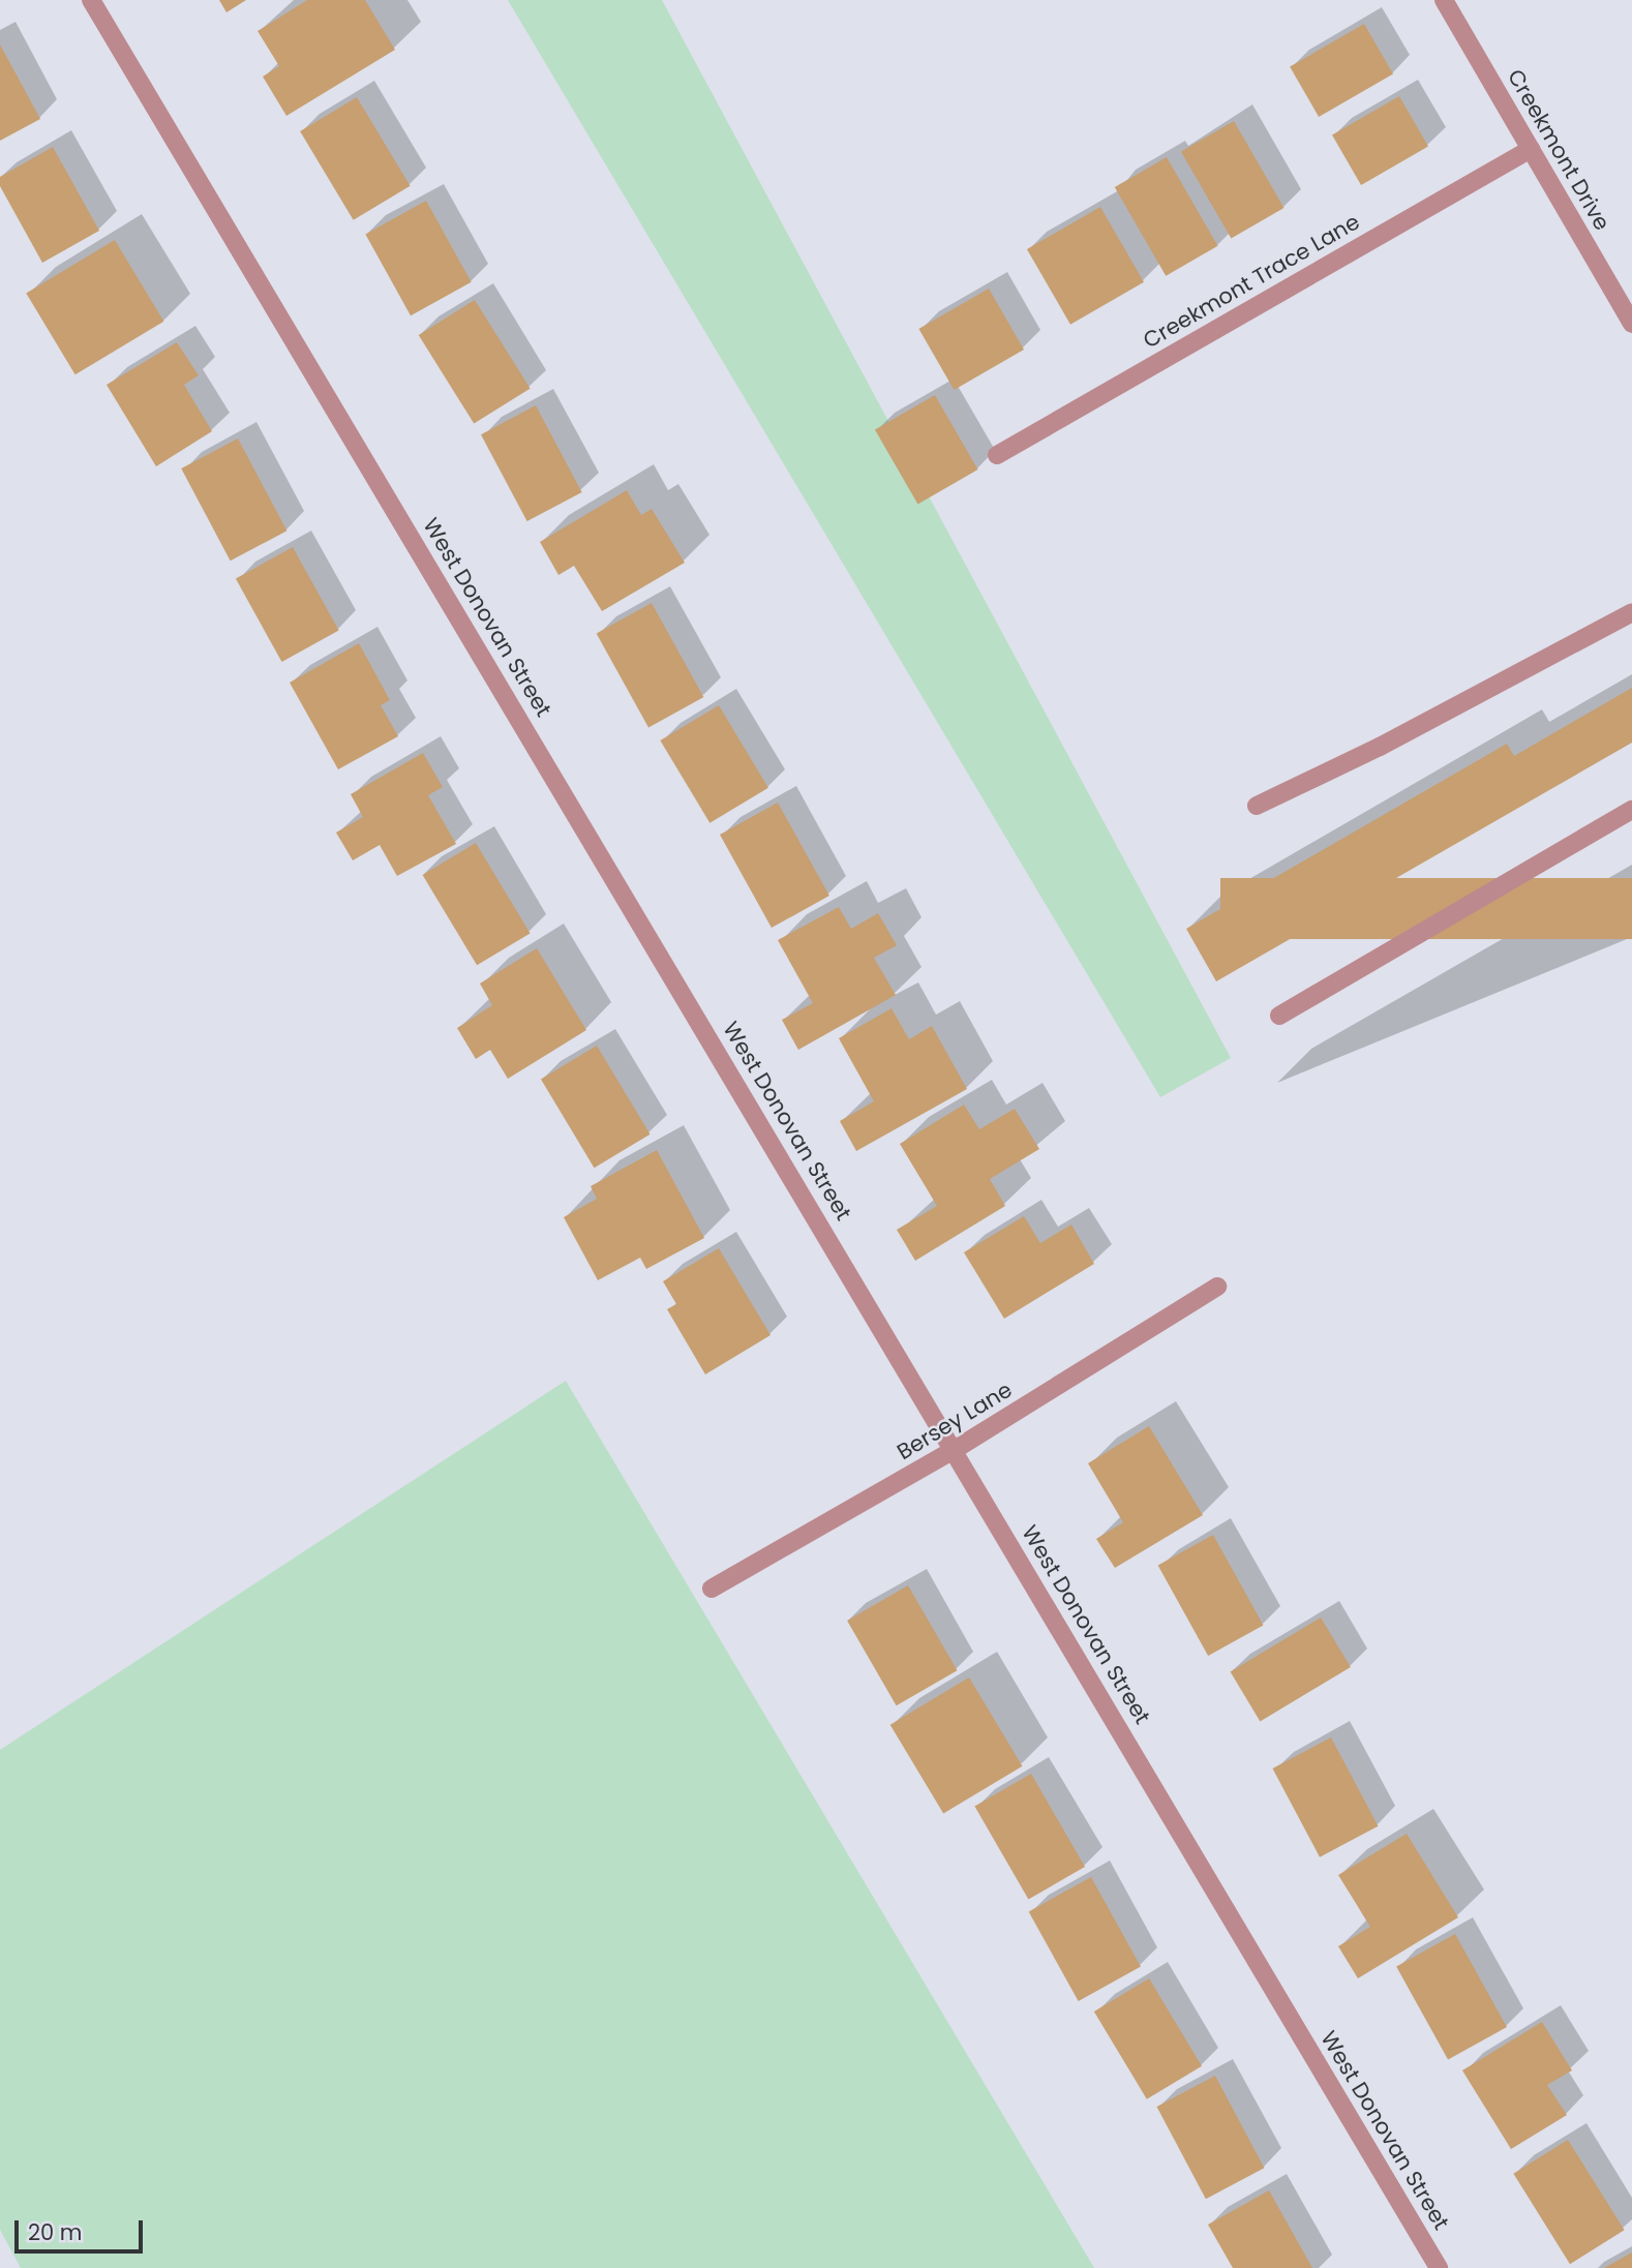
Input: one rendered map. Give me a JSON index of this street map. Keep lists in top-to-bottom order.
{
  "streets": {
    "street": [
      "Creekmont Drive",
      "Creekmont Trace Lane",
      "West Donovan Street",
      "Bersey Lane"
    ]
  },
  "crossings": [
    ["Creekmont Drive", "Creekmont Trace Lane"],
    ["West Donovan Street", "Bersey Lane"]
  ],
  "scale_bar": "20 m"
}
